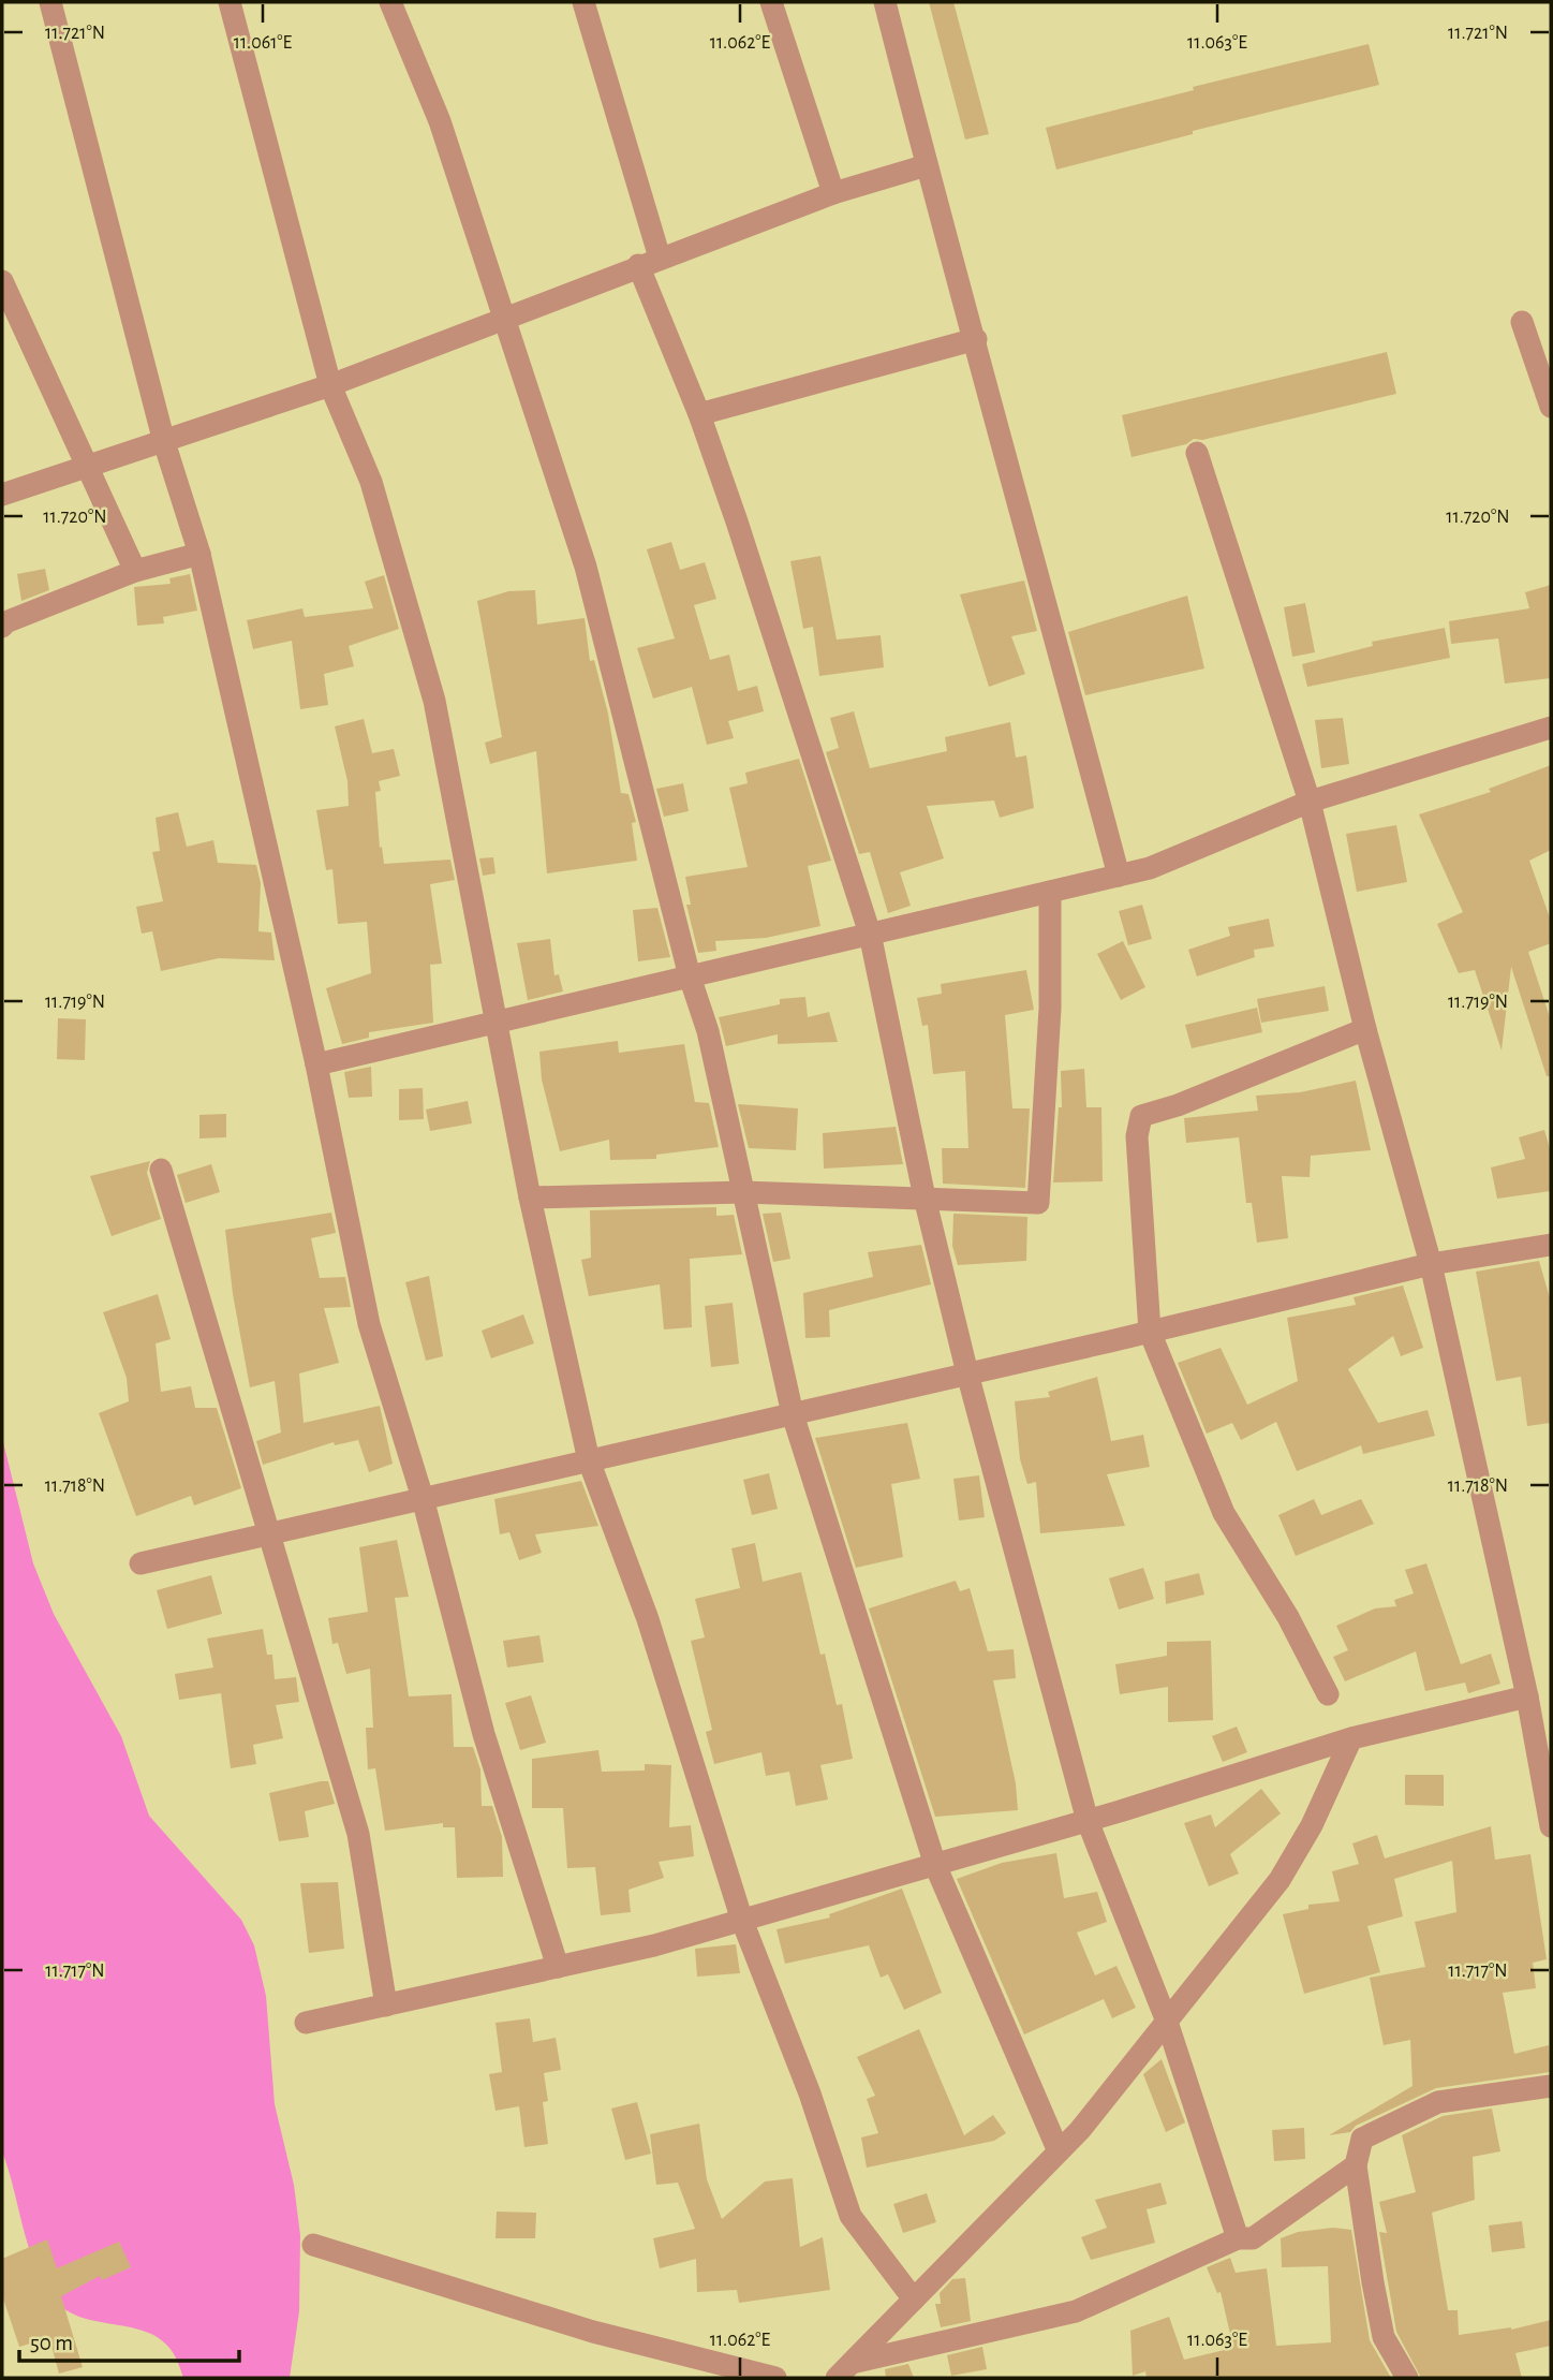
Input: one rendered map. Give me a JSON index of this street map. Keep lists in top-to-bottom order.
{
  "scale_bar": "50 m",
  "coordinates": [
    "11.721°N",
    "11.061°E",
    "11.062°E",
    "11.063°E",
    "11.720°N",
    "11.719°N",
    "11.718°N",
    "11.717°N"
  ]
}
